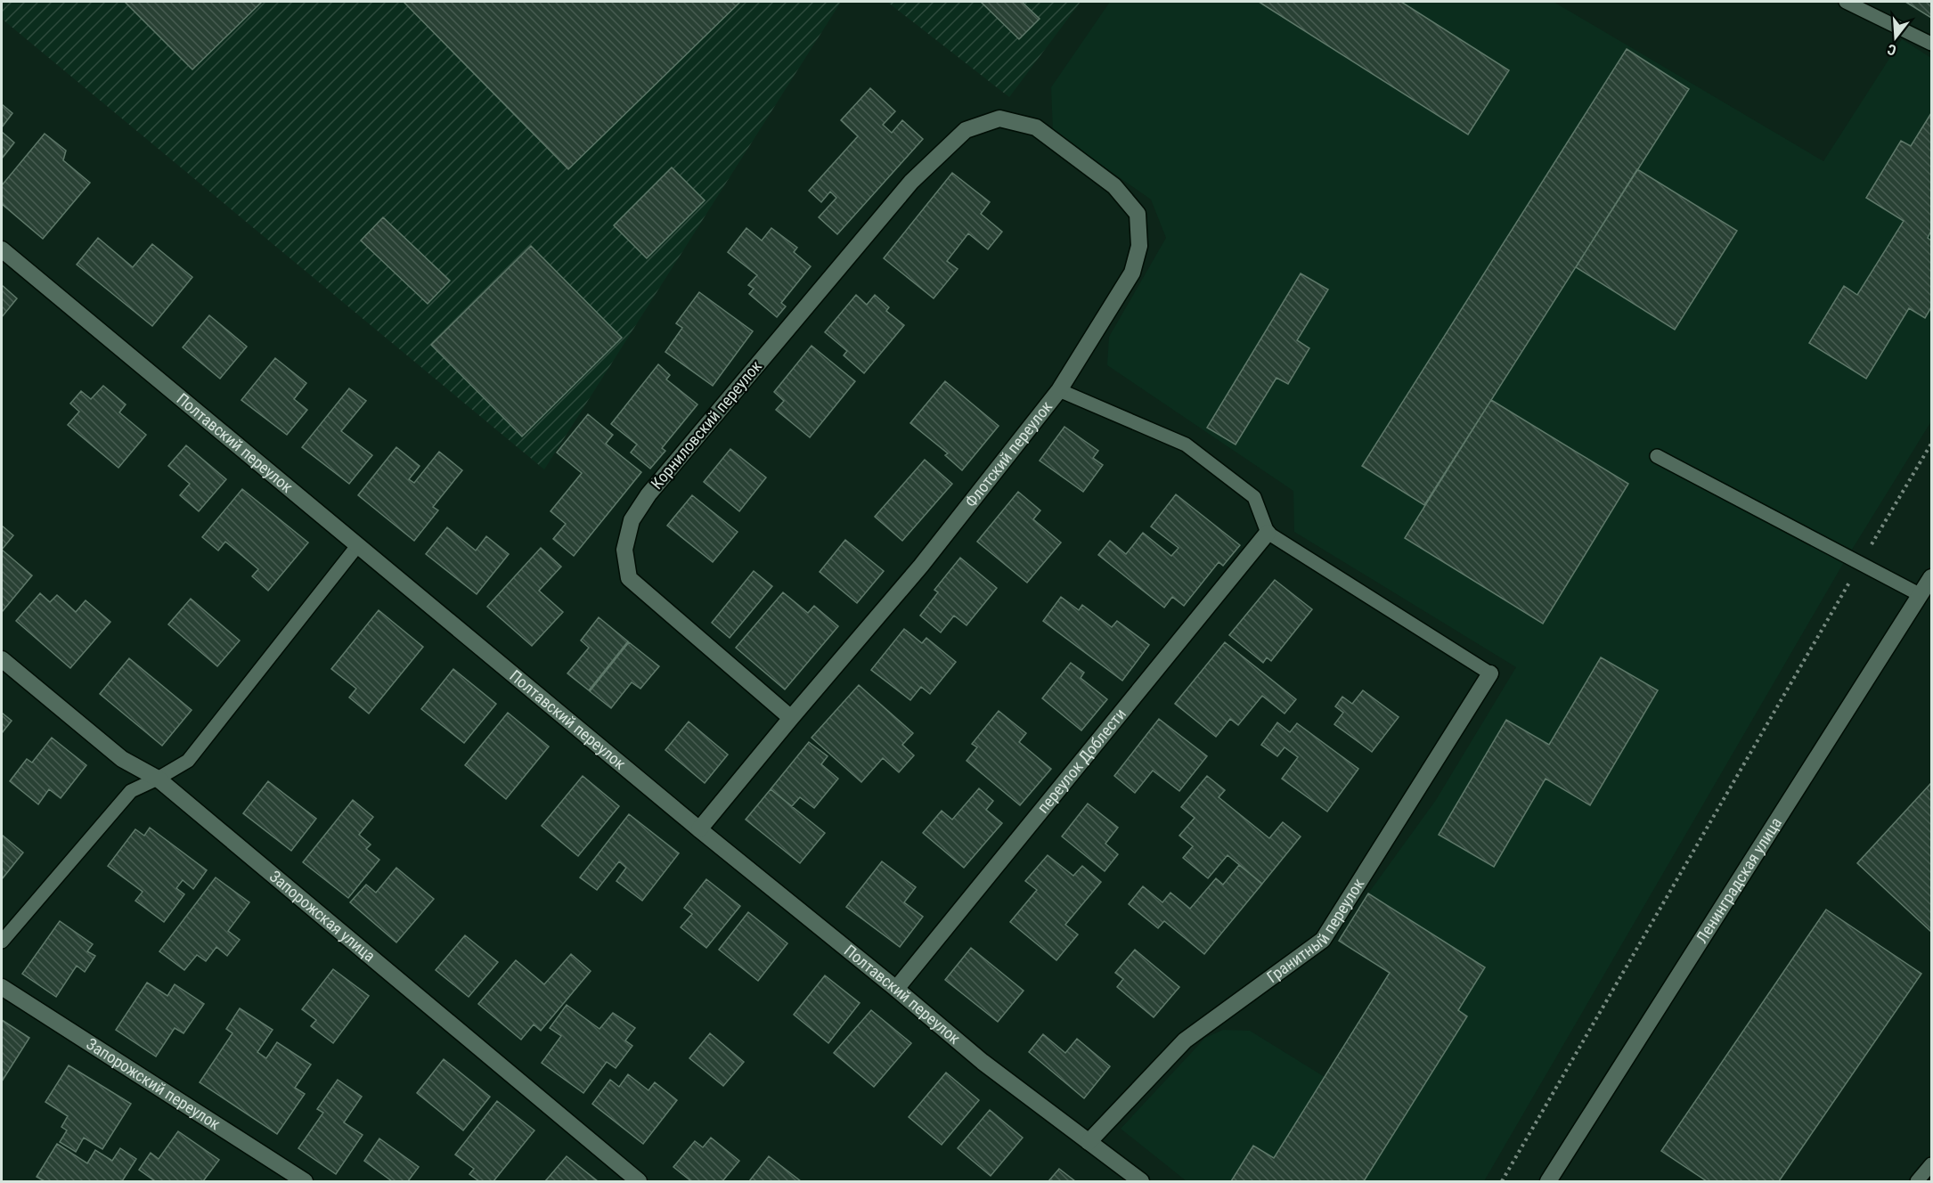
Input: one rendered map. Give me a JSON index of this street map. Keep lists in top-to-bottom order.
{
  "streets": {
    "street": [
      "Корниловский переулок",
      "Полтавский переулок",
      "Флотский переулок",
      "переулок Доблести",
      "Ленинградская улица",
      "Запорожская улица",
      "Гранитный переулок",
      "Запорожский переулок"
    ]
  },
  "crossings": [
    ["Корниловский переулок", "Флотский переулок"],
    ["Полтавский переулок", "Флотский переулок"],
    ["Полтавский переулок", "переулок Доблести"],
    ["Полтавский переулок", "Гранитный переулок"]
  ],
  "north": "bottom"
}
